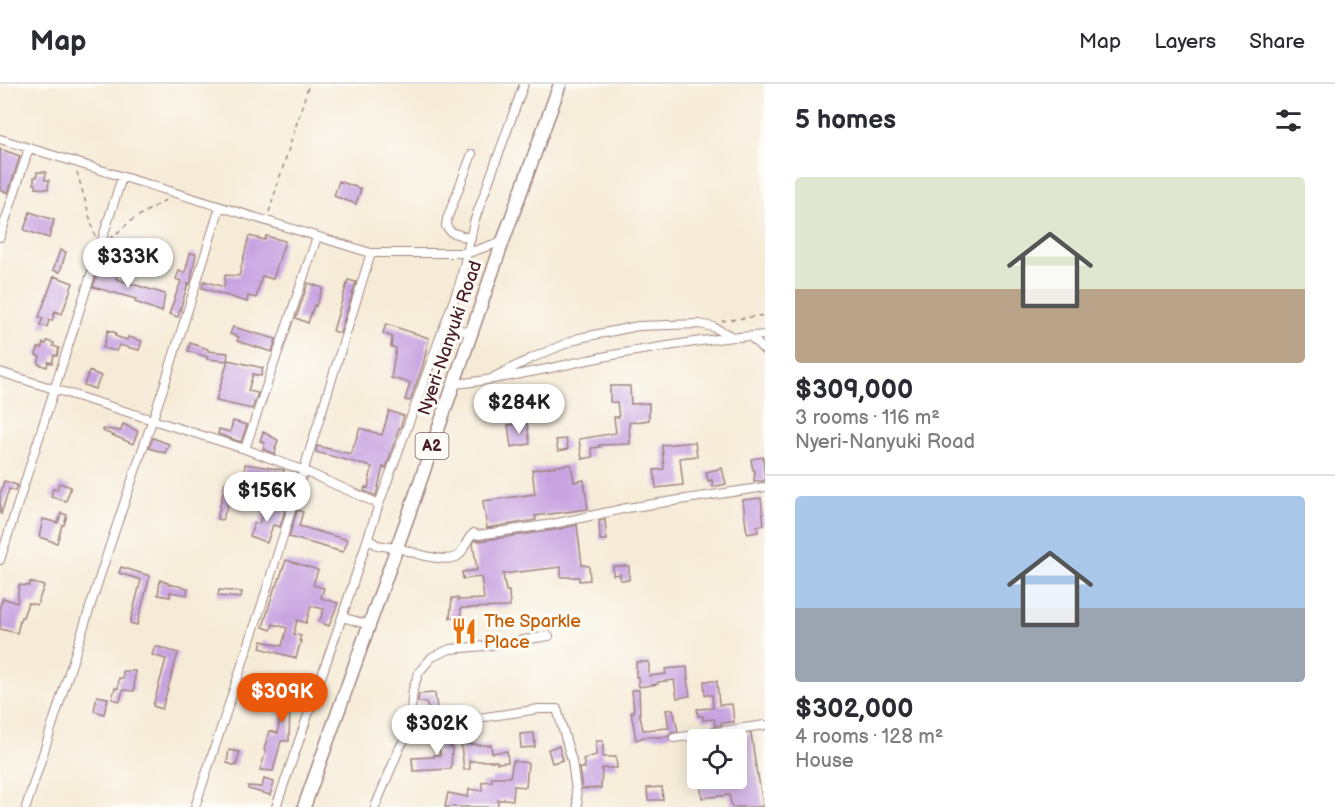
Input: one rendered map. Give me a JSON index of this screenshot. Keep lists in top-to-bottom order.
{
  "streets": {
    "highway": ["Nyeri-Nanyuki Road", "A2"]
  },
  "places": {
    "restaurant": ["The Sparkle Place"]
  },
  "page": {
    "header": "Map",
    "nav": ["Map", "Layers", "Share"],
    "heading": "5 homes",
    "list": [
      {
        "name": "$309,000",
        "note": "3 rooms · 116 m² · Nyeri-Nanyuki Road"
      },
      {
        "name": "$302,000",
        "note": "4 rooms · 128 m² · House"
      }
    ],
    "price": [
      "$333K",
      "$284K",
      "$156K",
      "$309K",
      "$302K"
    ]
  }
}
